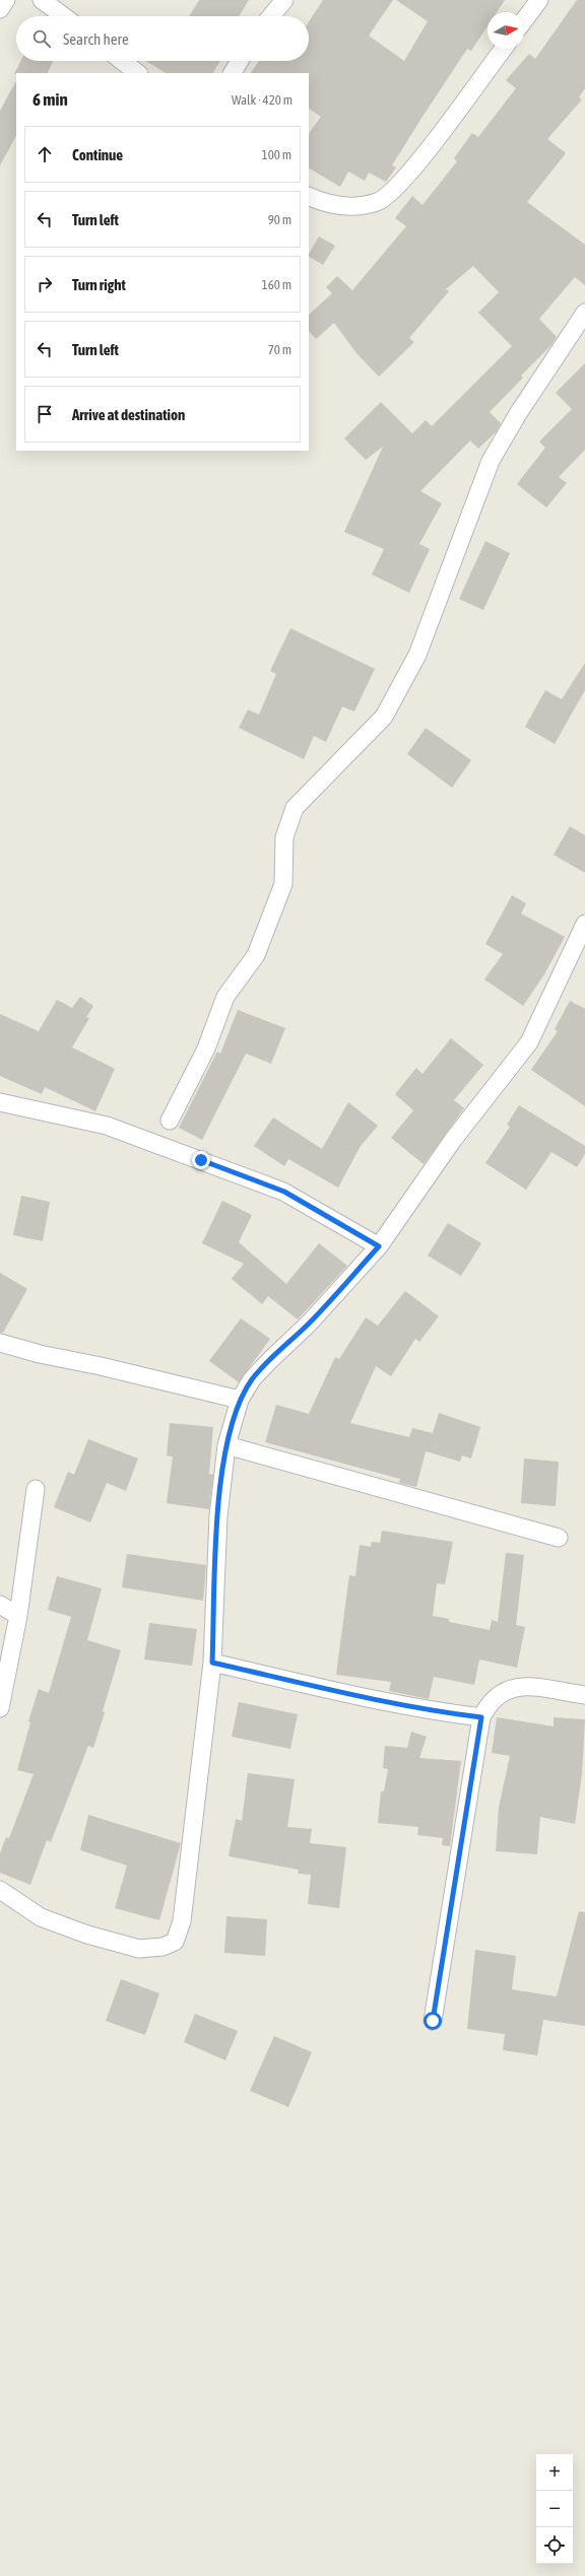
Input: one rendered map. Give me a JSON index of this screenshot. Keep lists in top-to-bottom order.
{
  "north": "right",
  "page": {
    "search": "Search here",
    "heading": ["6 min", "Walk · 420 m"],
    "list": [
      ["Continue", "100 m"],
      ["Turn left", "90 m"],
      ["Turn right", "160 m"],
      ["Turn left", "70 m"],
      "Arrive at destination"
    ],
    "map_buttons": ["+", "−"]
  }
}
